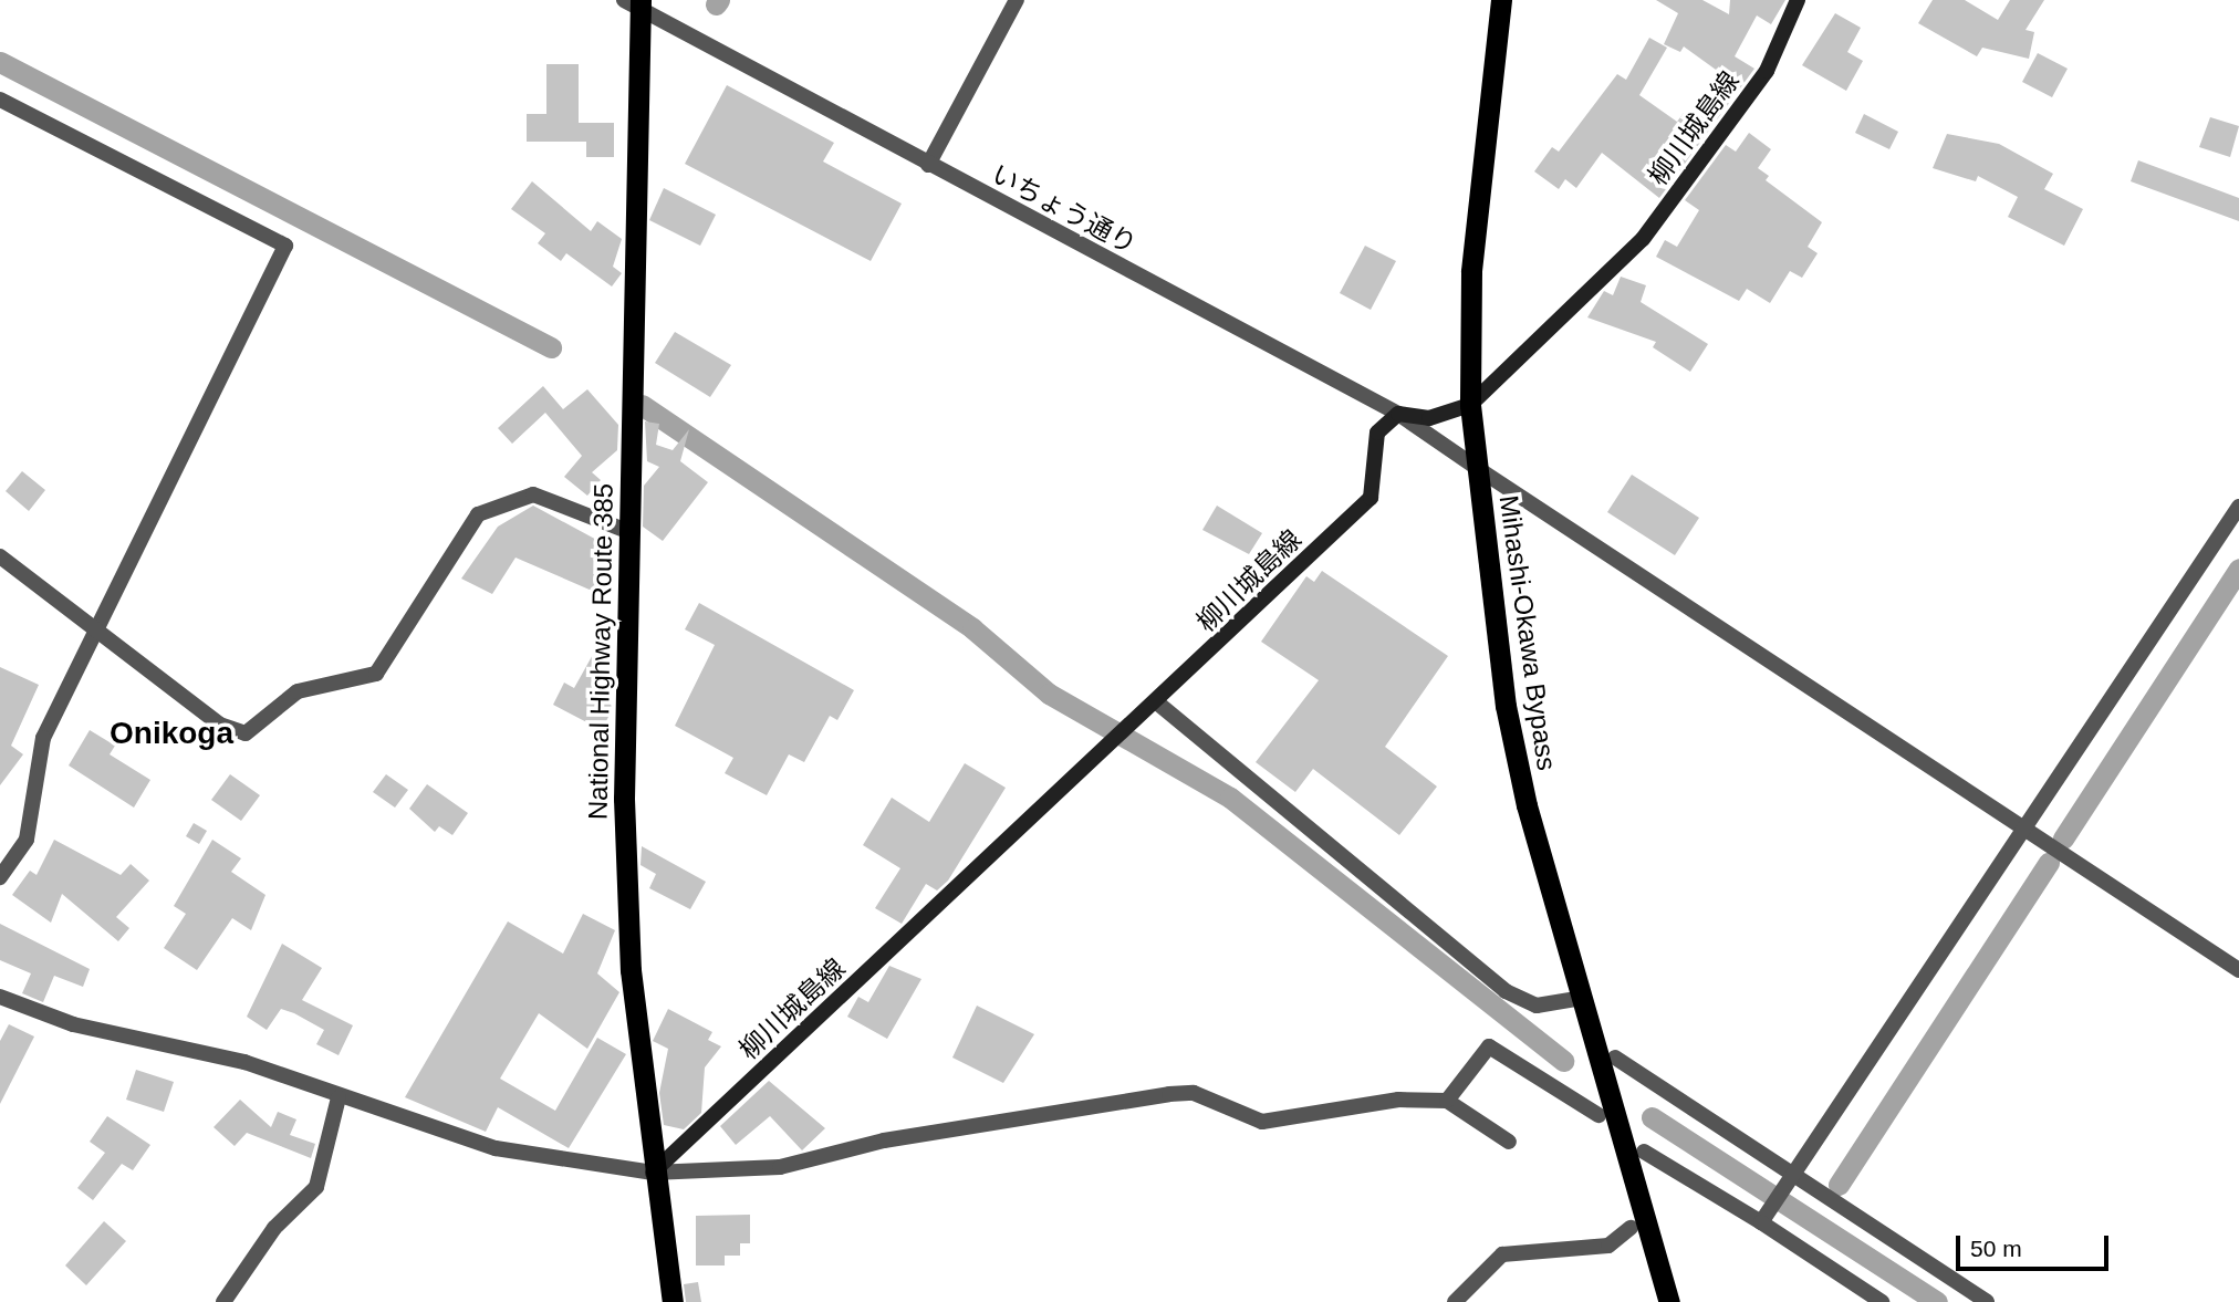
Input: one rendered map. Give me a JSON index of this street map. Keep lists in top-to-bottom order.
{
  "streets": {
    "highway": ["Mihashi-Okawa Bypass", "National Highway Route 385"],
    "main road": ["柳川城島線"],
    "street": ["いちょう通り"]
  },
  "crossings": [
    ["柳川城島線", "いちょう通り"],
    ["柳川城島線", "Mihashi-Okawa Bypass"],
    ["柳川城島線", "National Highway Route 385"],
    ["いちょう通り", "Mihashi-Okawa Bypass"],
    ["いちょう通り", "National Highway Route 385"]
  ],
  "districts": ["Onikoga"],
  "scale_bar": "50 m"
}
